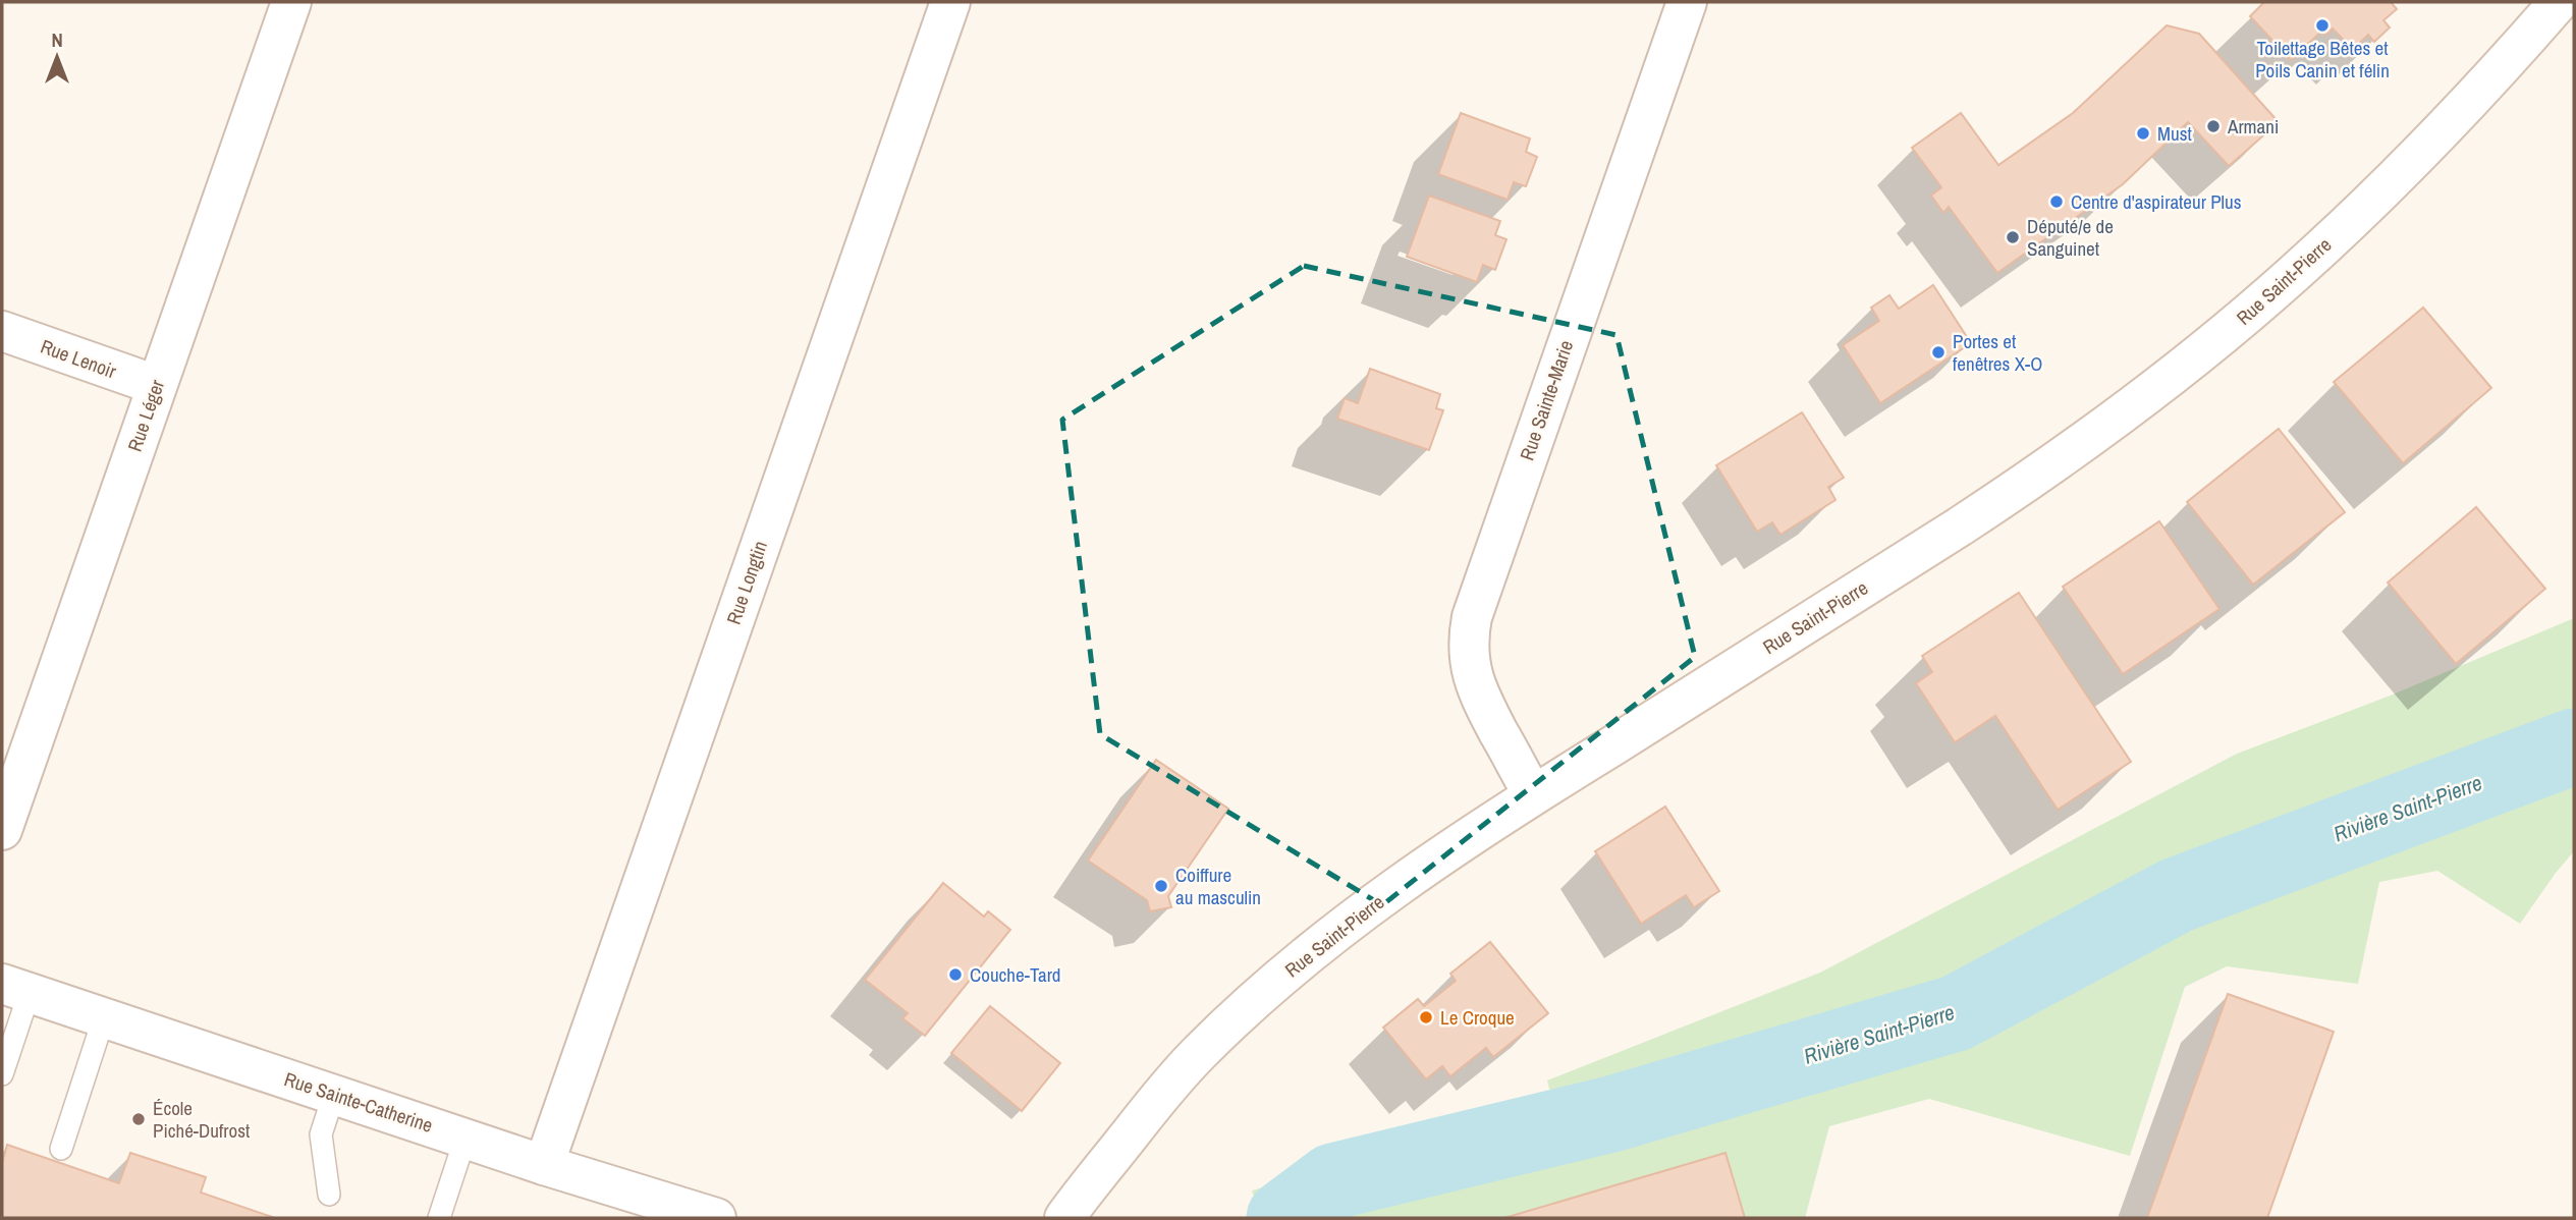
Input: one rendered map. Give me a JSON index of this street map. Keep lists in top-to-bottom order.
{
  "streets": {
    "street": [
      "Rue Saint-Pierre",
      "Rue Lenoir",
      "Rue Sainte-Marie",
      "Rue Léger",
      "Rue Longtin",
      "Rue Sainte-Catherine"
    ]
  },
  "crossings": [
    ["Rue Saint-Pierre", "Rue Sainte-Marie"],
    ["Rue Lenoir", "Rue Léger"],
    ["Rue Longtin", "Rue Sainte-Catherine"]
  ],
  "water": ["Rivière Saint-Pierre"],
  "places": [
    "Toilettage Bêtes et Poils Canin et félin",
    "Armani",
    "Must",
    "Centre d'aspirateur Plus",
    "Député/e de Sanguinet",
    "Portes et fenêtres X-O",
    "Coiffure au masculin",
    "Couche-Tard",
    "Le Croque",
    "École Piché-Dufrost"
  ],
  "north": "top"
}
